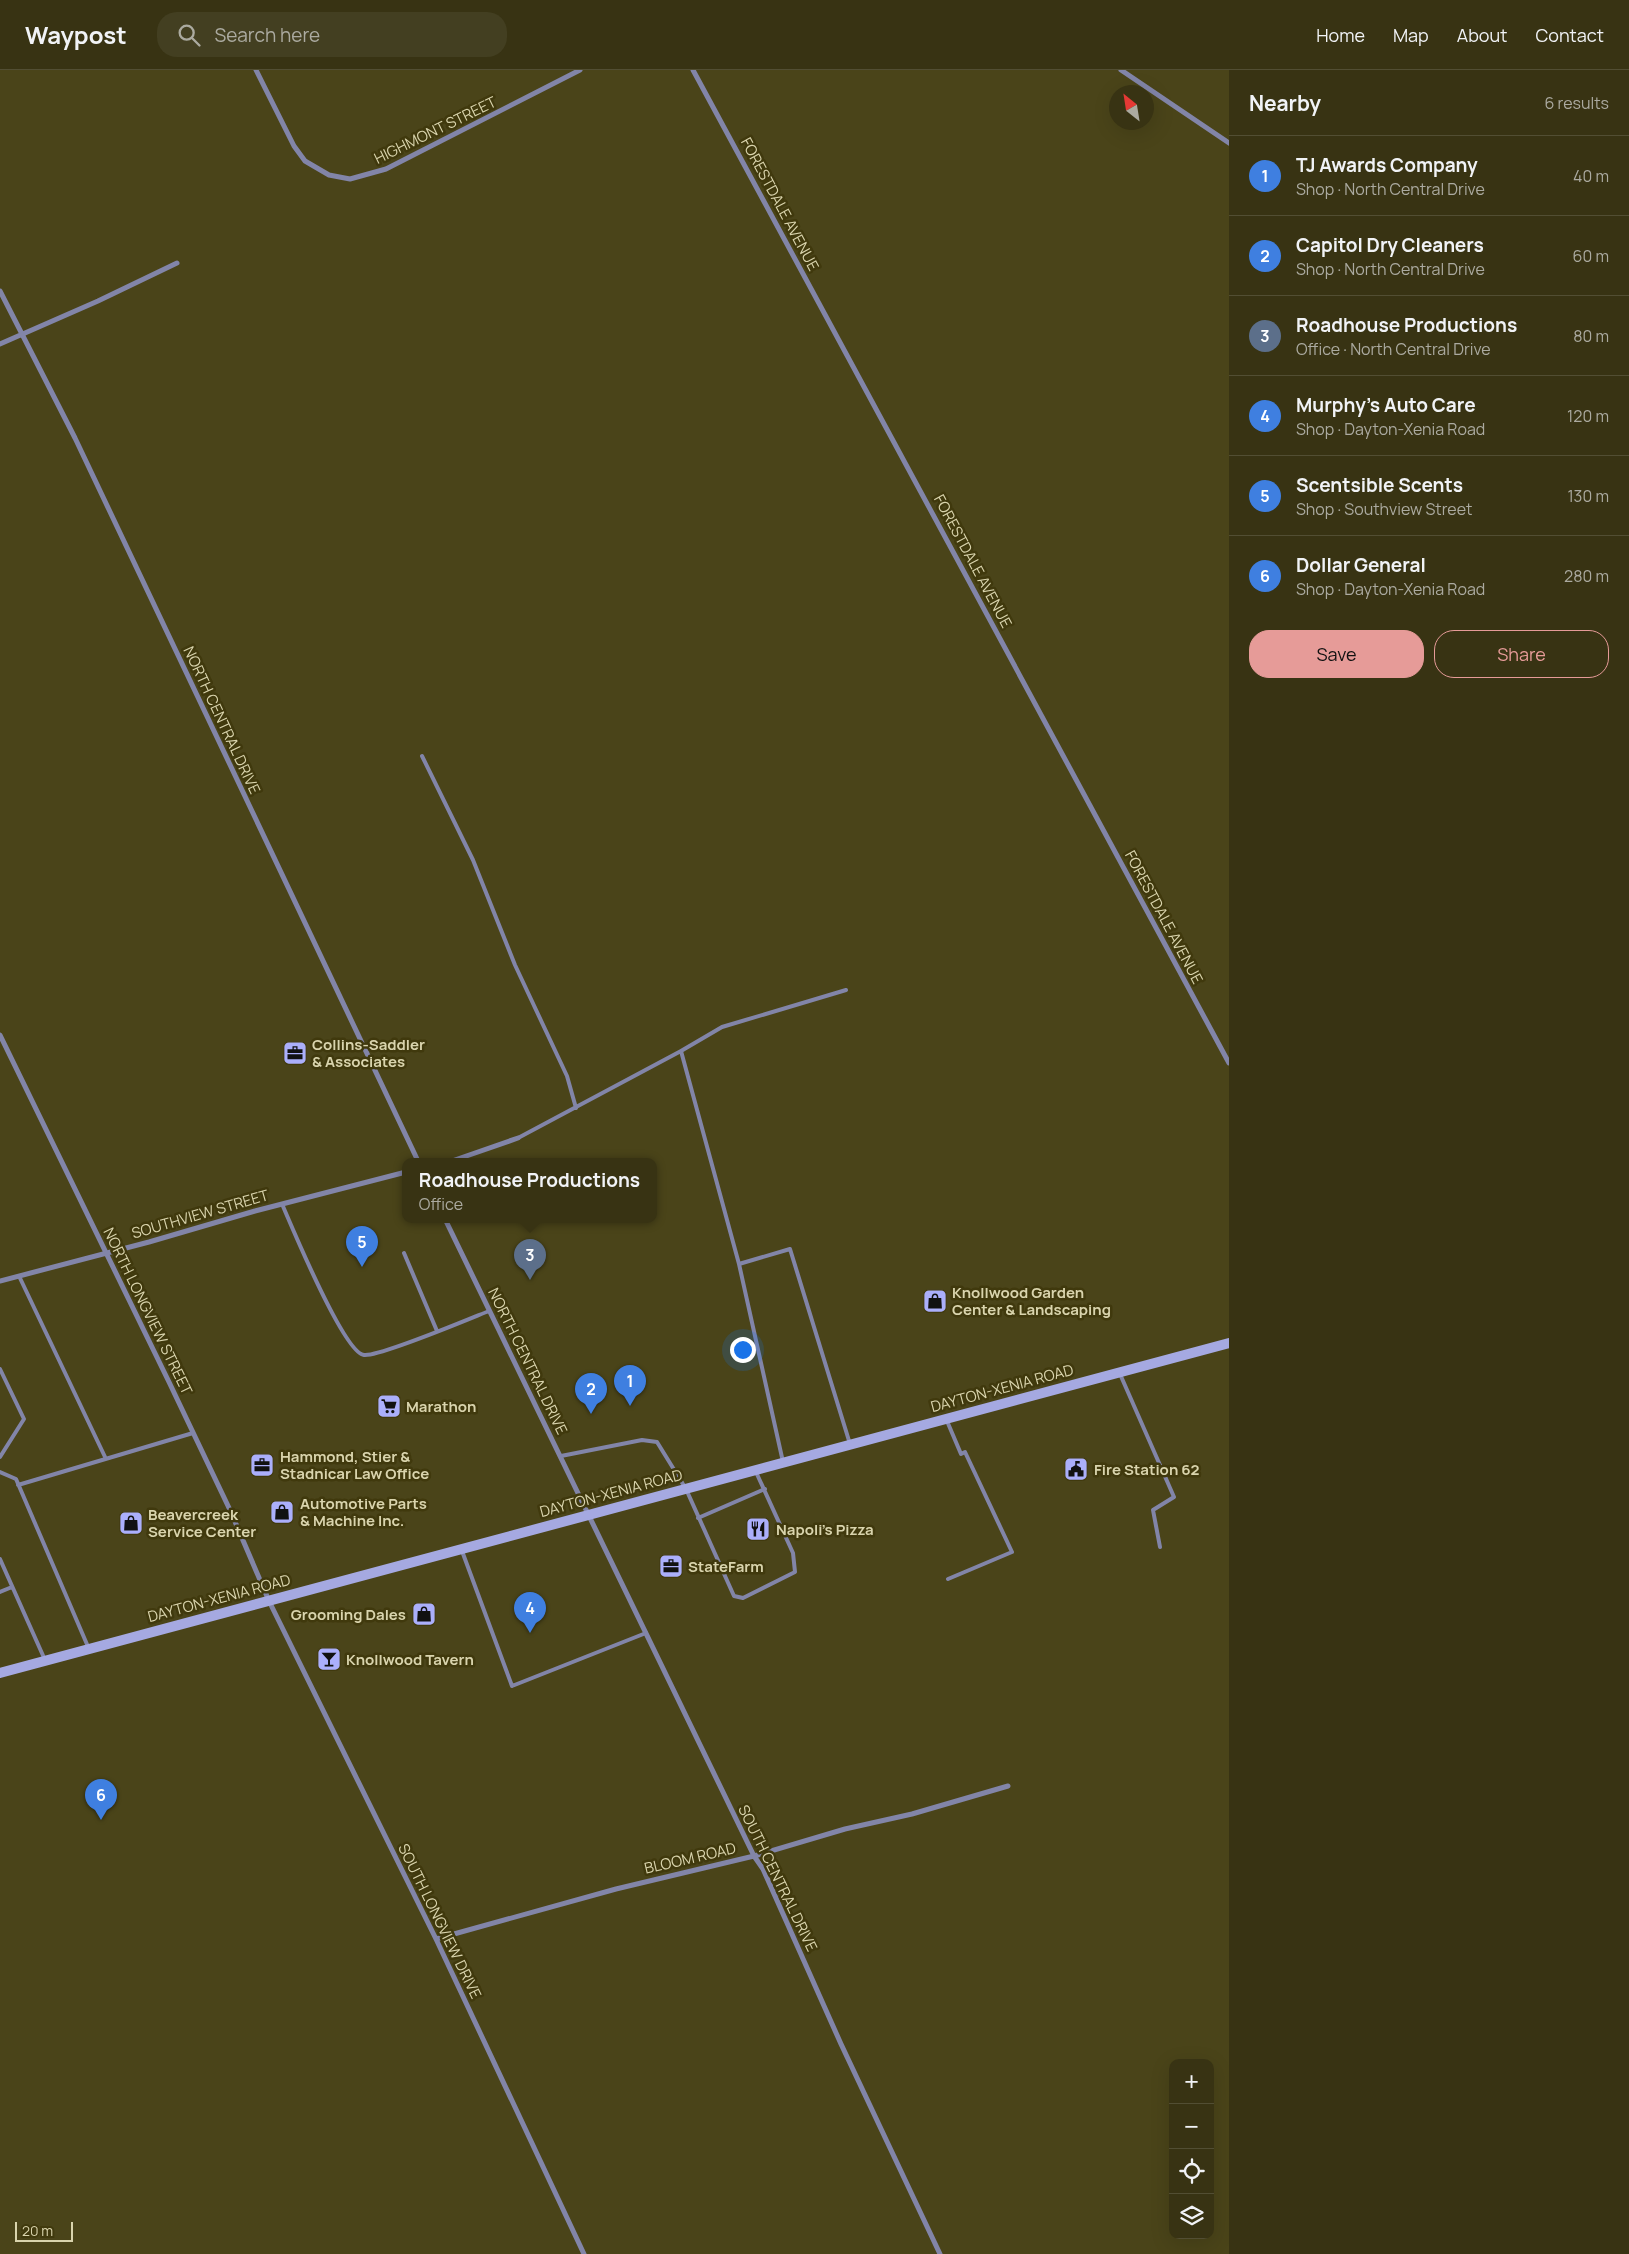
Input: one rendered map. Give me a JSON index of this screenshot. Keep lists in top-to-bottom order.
{
  "streets": {
    "main road": ["DAYTON-XENIA ROAD"],
    "street": [
      "HIGHMONT STREET",
      "FORESTDALE AVENUE",
      "NORTH CENTRAL DRIVE",
      "SOUTHVIEW STREET",
      "NORTH LONGVIEW STREET",
      "BLOOM ROAD",
      "SOUTH CENTRAL DRIVE",
      "SOUTH LONGVIEW DRIVE"
    ]
  },
  "crossings": [
    ["NORTH CENTRAL DRIVE", "DAYTON-XENIA ROAD"],
    ["NORTH CENTRAL DRIVE", "SOUTH CENTRAL DRIVE"],
    ["SOUTHVIEW STREET", "NORTH LONGVIEW STREET"],
    ["NORTH LONGVIEW STREET", "DAYTON-XENIA ROAD"],
    ["NORTH LONGVIEW STREET", "SOUTH LONGVIEW DRIVE"],
    ["DAYTON-XENIA ROAD", "SOUTH CENTRAL DRIVE"],
    ["DAYTON-XENIA ROAD", "SOUTH LONGVIEW DRIVE"],
    ["BLOOM ROAD", "SOUTH CENTRAL DRIVE"],
    ["BLOOM ROAD", "SOUTH LONGVIEW DRIVE"]
  ],
  "places": {
    "office": ["Collins-Saddler & Associates", "Hammond, Stier & Stadnicar Law Office", "StateFarm"],
    "shop": [
      "Knollwood Garden Center & Landscaping",
      "Automotive Parts & Machine Inc.",
      "Beavercreek Service Center",
      "Grooming Dales"
    ],
    "supermarket": ["Marathon"],
    "public building": ["Fire Station 62"],
    "restaurant": ["Napoli's Pizza"],
    "bar": ["Knollwood Tavern"]
  },
  "scale_bar": "20 m",
  "north": "top left",
  "page": {
    "header": "Waypost",
    "search": "Search here",
    "nav": [
      "Home",
      "Map",
      "About",
      "Contact"
    ],
    "heading": ["Nearby", "6 results"],
    "list": [
      {
        "mark": "1",
        "name": "TJ Awards Company",
        "note": "Shop · North Central Drive",
        "value": "40 m"
      },
      {
        "mark": "2",
        "name": "Capitol Dry Cleaners",
        "note": "Shop · North Central Drive",
        "value": "60 m"
      },
      {
        "mark": "3",
        "name": "Roadhouse Productions",
        "note": "Office · North Central Drive",
        "value": "80 m"
      },
      {
        "mark": "4",
        "name": "Murphy's Auto Care",
        "note": "Shop · Dayton-Xenia Road",
        "value": "120 m"
      },
      {
        "mark": "5",
        "name": "Scentsible Scents",
        "note": "Shop · Southview Street",
        "value": "130 m"
      },
      {
        "mark": "6",
        "name": "Dollar General",
        "note": "Shop · Dayton-Xenia Road",
        "value": "280 m"
      }
    ],
    "buttons": ["Save", "Share"],
    "popup": ["Roadhouse Productions", "Office"],
    "pins": [
      "5",
      "3",
      "1",
      "2",
      "4",
      "6"
    ],
    "map_buttons": ["+", "−"],
    "scale": "20 m"
  }
}
